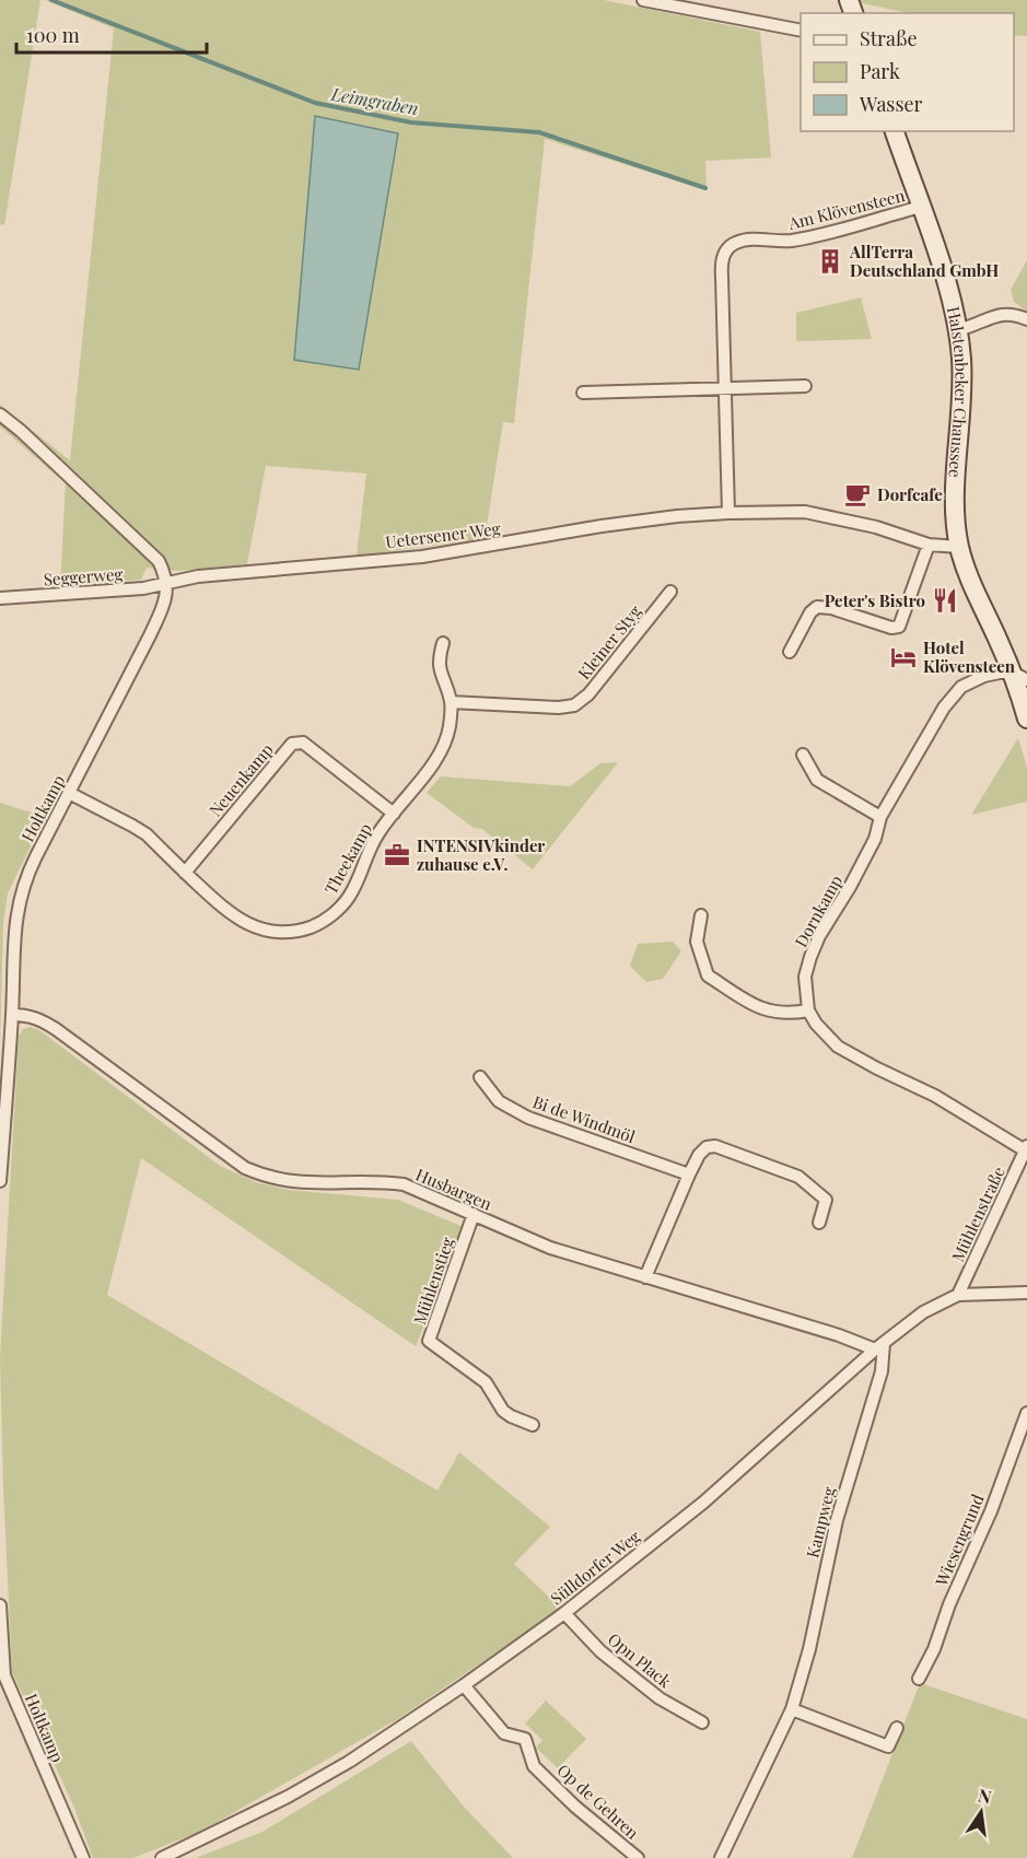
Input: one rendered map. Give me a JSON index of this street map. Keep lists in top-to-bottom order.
{
  "streets": {
    "main road": ["Halstenbeker Chaussee"],
    "street": [
      "Am Klövensteen",
      "Uetersener Weg",
      "Seggerweg",
      "Kleiner Styg",
      "Neuenkamp",
      "Holtkamp",
      "Theekamp",
      "Dornkamp",
      "Bi de Windmöl",
      "Husbargen",
      "Mühlenstraße",
      "Mühlenstieg",
      "Kampweg",
      "Wiesengrund",
      "Sülldorfer Weg",
      "Opn Plack",
      "Op de Gehren"
    ]
  },
  "crossings": [
    ["Am Klövensteen", "Halstenbeker Chaussee"],
    ["Am Klövensteen", "Uetersener Weg"],
    ["Halstenbeker Chaussee", "Uetersener Weg"],
    ["Halstenbeker Chaussee", "Dornkamp"],
    ["Uetersener Weg", "Seggerweg"],
    ["Uetersener Weg", "Holtkamp"],
    ["Seggerweg", "Holtkamp"],
    ["Kleiner Styg", "Theekamp"],
    ["Neuenkamp", "Theekamp"],
    ["Holtkamp", "Theekamp"],
    ["Holtkamp", "Husbargen"],
    ["Dornkamp", "Mühlenstraße"],
    ["Husbargen", "Mühlenstieg"],
    ["Husbargen", "Kampweg"],
    ["Husbargen", "Sülldorfer Weg"],
    ["Mühlenstraße", "Sülldorfer Weg"],
    ["Kampweg", "Sülldorfer Weg"],
    ["Sülldorfer Weg", "Opn Plack"],
    ["Sülldorfer Weg", "Op de Gehren"]
  ],
  "water": ["Leimgraben"],
  "places": {
    "building": ["AllTerra Deutschland GmbH"],
    "cafe": ["Dorfcafe"],
    "restaurant": ["Peter's Bistro"],
    "hotel": ["Hotel Klövensteen"],
    "office": ["INTENSIVkinder zuhause e.V."]
  },
  "legend": ["Straße", "Park", "Wasser"],
  "scale_bar": "100 m",
  "north": "top"
}
